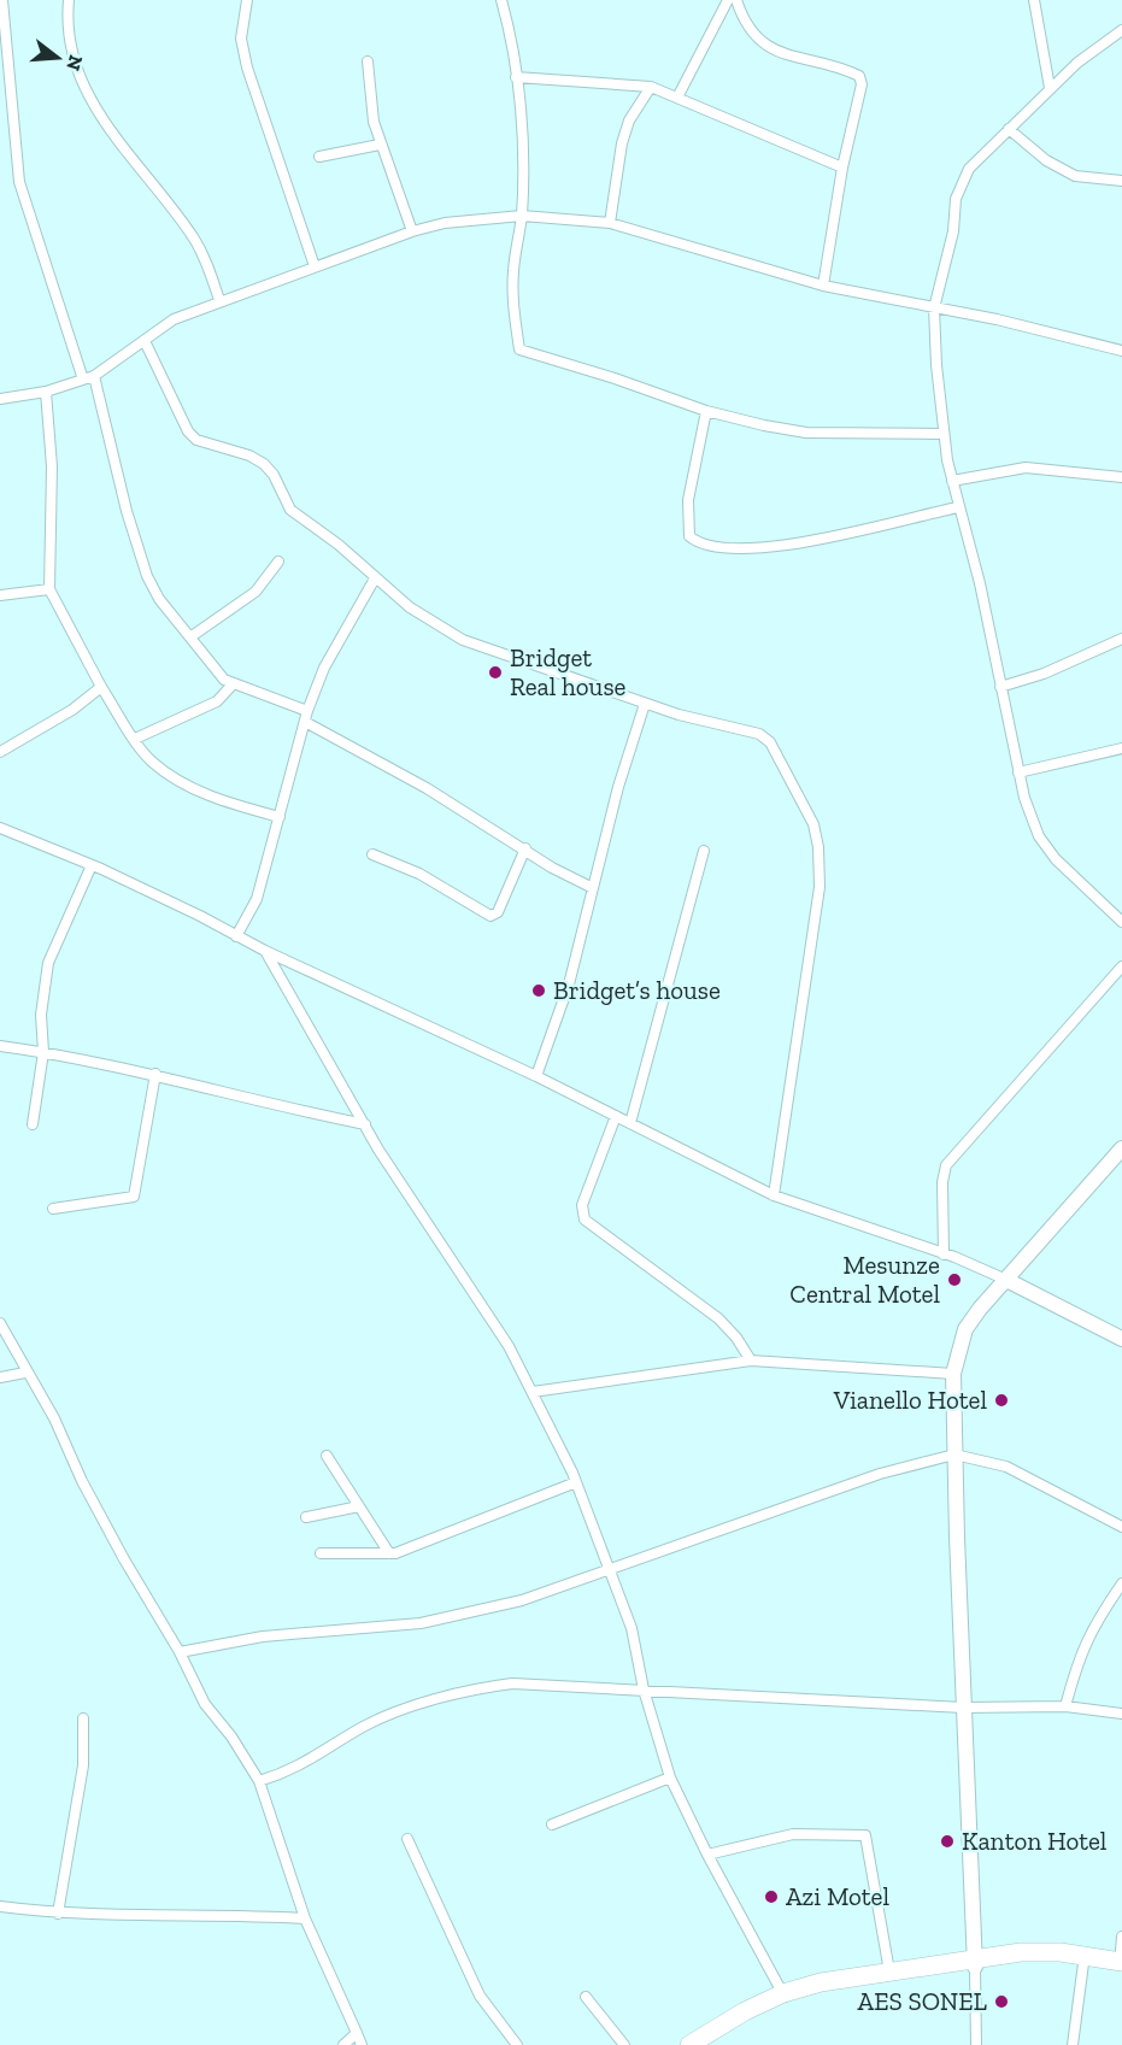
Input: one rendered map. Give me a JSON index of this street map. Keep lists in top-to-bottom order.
{
  "places": [
    "Bridget Real house",
    "Bridget’s house",
    "Mesunze Central Motel",
    "Vianello Hotel",
    "Kanton Hotel",
    "Azi Motel",
    "AES SONEL"
  ],
  "north": "right"
}
